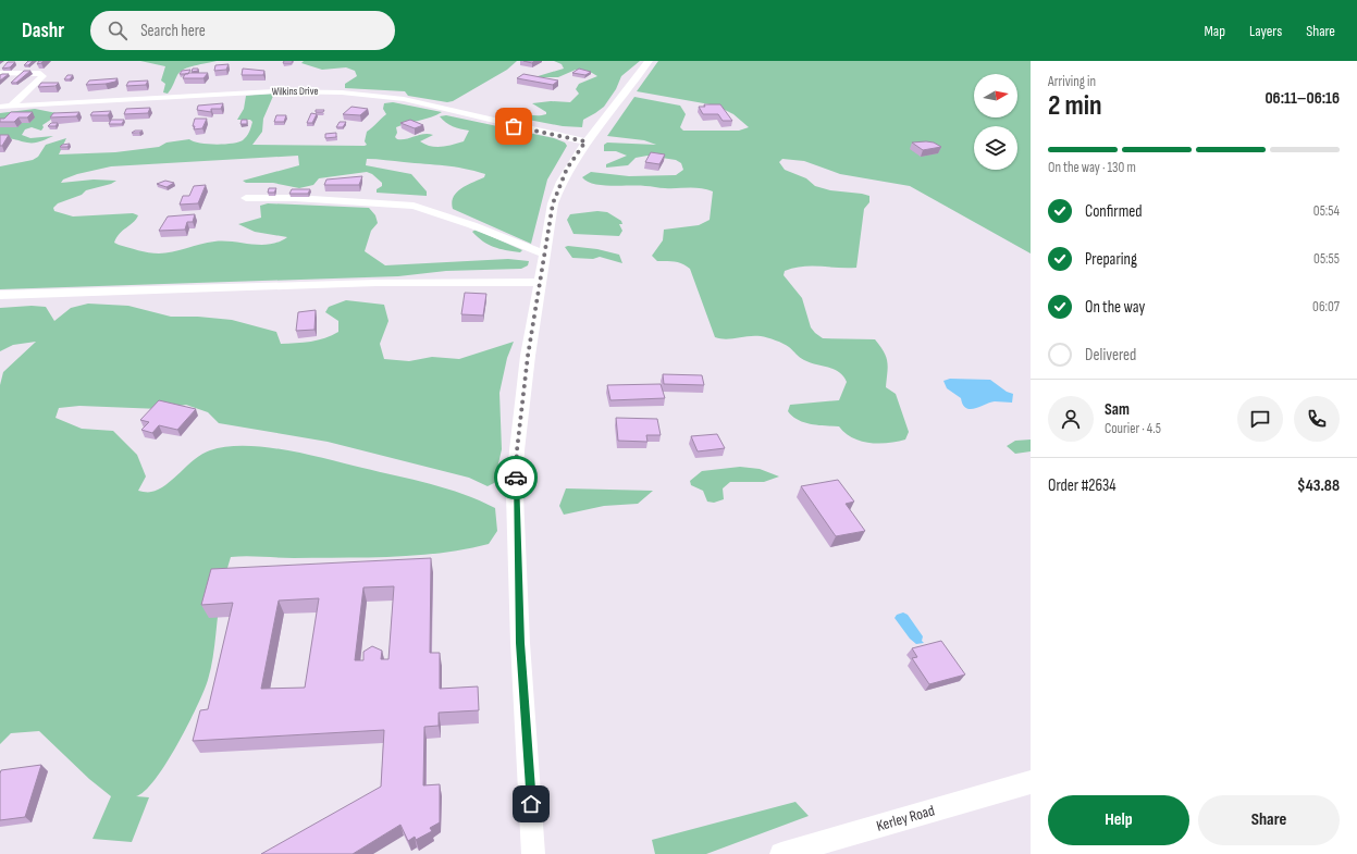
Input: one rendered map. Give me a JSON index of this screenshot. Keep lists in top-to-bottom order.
{
  "streets": {
    "street": ["Wilkins Drive", "Kerley Road"]
  },
  "north": "right",
  "page": {
    "header": "Dashr",
    "search": "Search here",
    "nav": ["Map", "Layers", "Share"],
    "heading": ["2 min", "Arriving in", "06:11–06:16"],
    "panel": [
      "Sam",
      "Courier · 4.5",
      "Order #2634",
      "$43.88"
    ],
    "bar": "On the way · 130 m",
    "list": [
      ["Confirmed", "05:54"],
      ["Preparing", "05:55"],
      ["On the way", "06:07"],
      "Delivered"
    ],
    "buttons": ["Help", "Share"]
  }
}
